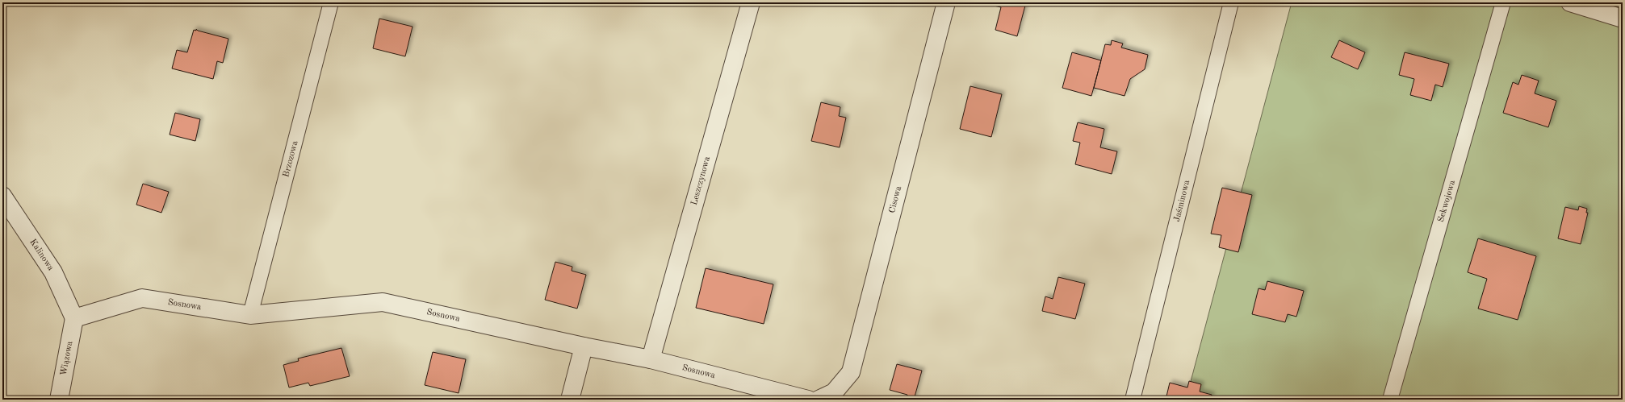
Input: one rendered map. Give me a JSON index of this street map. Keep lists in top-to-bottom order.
{
  "streets": {
    "street": [
      "Leszczynowa",
      "Cisowa",
      "Kalinowa",
      "Sosnowa",
      "Wiązowa"
    ],
    "lane": ["Brzozowa", "Sekwojowa", "Jaśminowa"]
  },
  "crossings": [
    ["Brzozowa", "Sosnowa"],
    ["Leszczynowa", "Sosnowa"],
    ["Kalinowa", "Sosnowa"],
    ["Kalinowa", "Wiązowa"],
    ["Sosnowa", "Wiązowa"]
  ]
}
